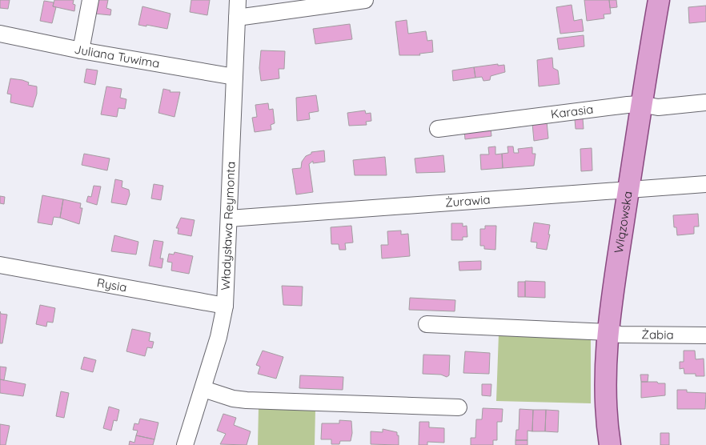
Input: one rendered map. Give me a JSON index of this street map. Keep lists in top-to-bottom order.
{
  "streets": {
    "main road": ["Wiązowska"],
    "street": [
      "Juliana Tuwima",
      "Karasia",
      "Żurawia",
      "Władysława Reymonta",
      "Rysia",
      "Żabia"
    ]
  },
  "crossings": [
    ["Juliana Tuwima", "Władysława Reymonta"],
    ["Karasia", "Wiązowska"],
    ["Żurawia", "Wiązowska"],
    ["Żurawia", "Władysława Reymonta"],
    ["Wiązowska", "Żabia"],
    ["Władysława Reymonta", "Rysia"]
  ]
}
